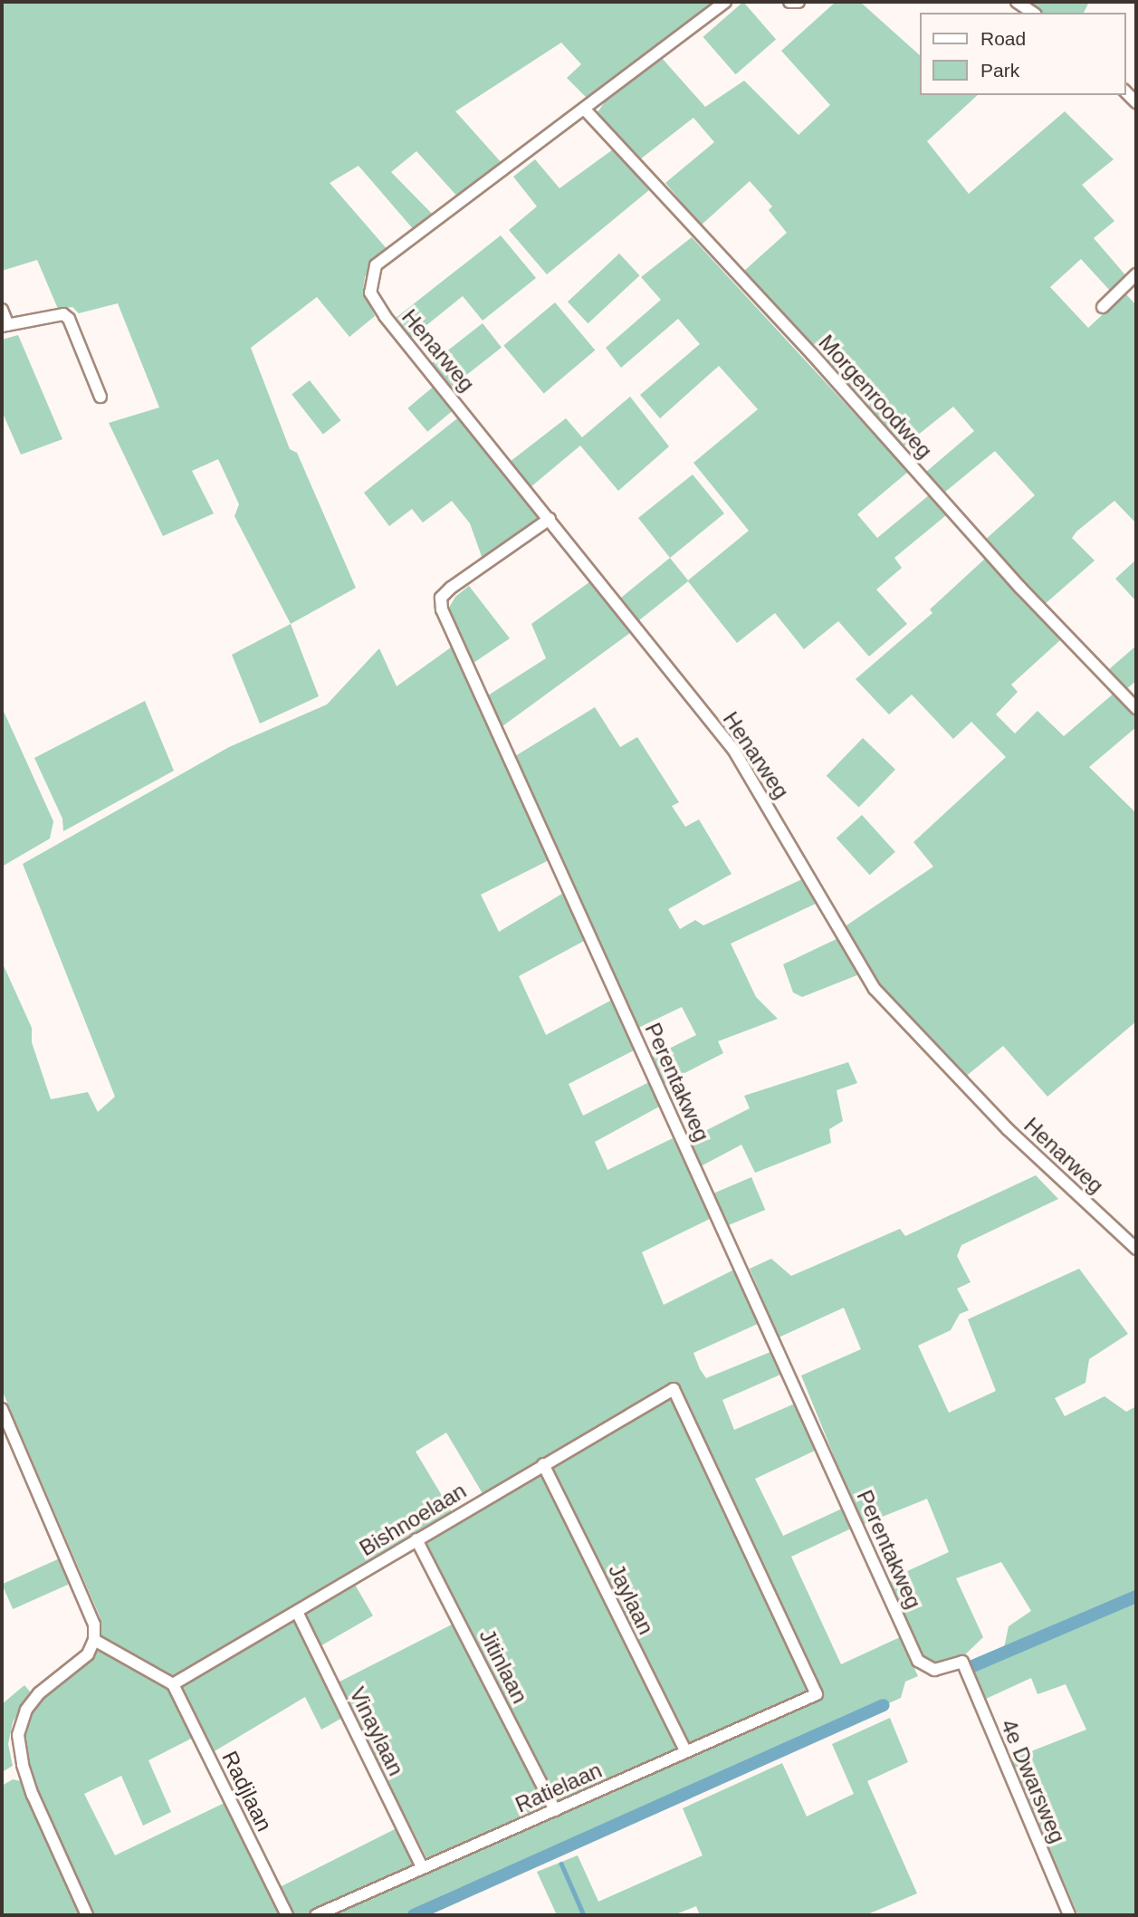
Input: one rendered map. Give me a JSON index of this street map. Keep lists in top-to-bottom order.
{
  "streets": {
    "street": [
      "Henarweg",
      "Morgenroodweg",
      "Perentakweg",
      "Bishnoelaan",
      "Jaylaan",
      "Jitinlaan",
      "Vinaylaan",
      "4e Dwarsweg",
      "Ratielaan",
      "Radjlaan"
    ]
  },
  "crossings": [
    ["Henarweg", "Morgenroodweg"],
    ["Henarweg", "Perentakweg"],
    ["Perentakweg", "4e Dwarsweg"],
    ["Bishnoelaan", "Jaylaan"],
    ["Bishnoelaan", "Jitinlaan"],
    ["Bishnoelaan", "Vinaylaan"],
    ["Bishnoelaan", "Ratielaan"],
    ["Bishnoelaan", "Radjlaan"],
    ["Jaylaan", "Ratielaan"],
    ["Jitinlaan", "Ratielaan"],
    ["Vinaylaan", "Ratielaan"]
  ],
  "legend": ["Road", "Park"]
}
